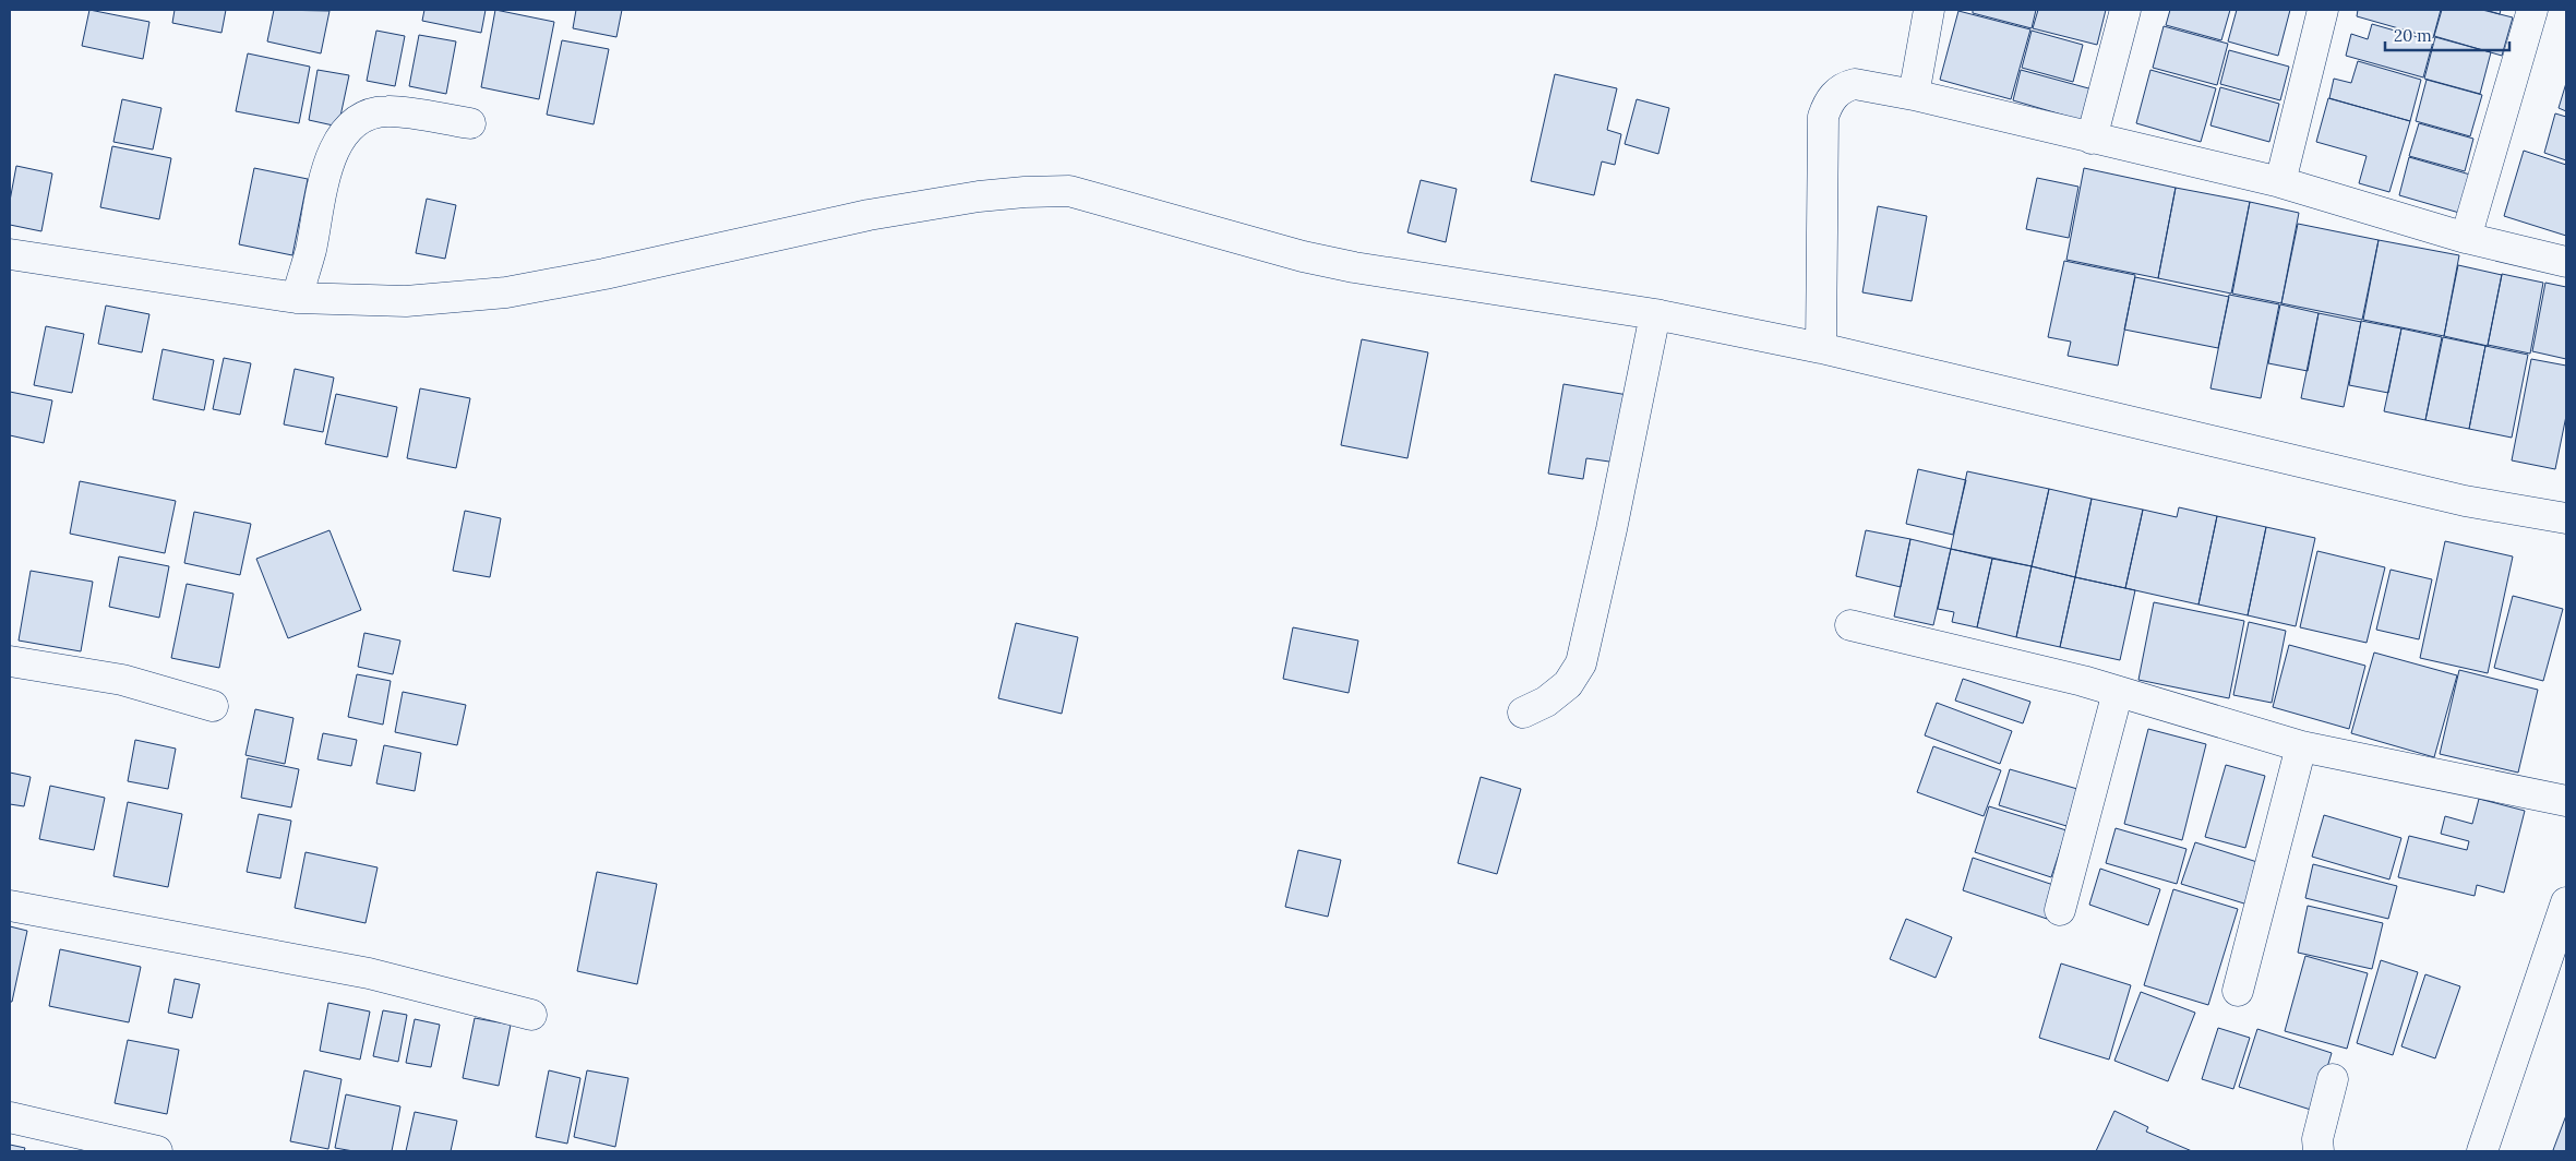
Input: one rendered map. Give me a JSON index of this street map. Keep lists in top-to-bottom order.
{
  "scale_bar": "20 m"
}
